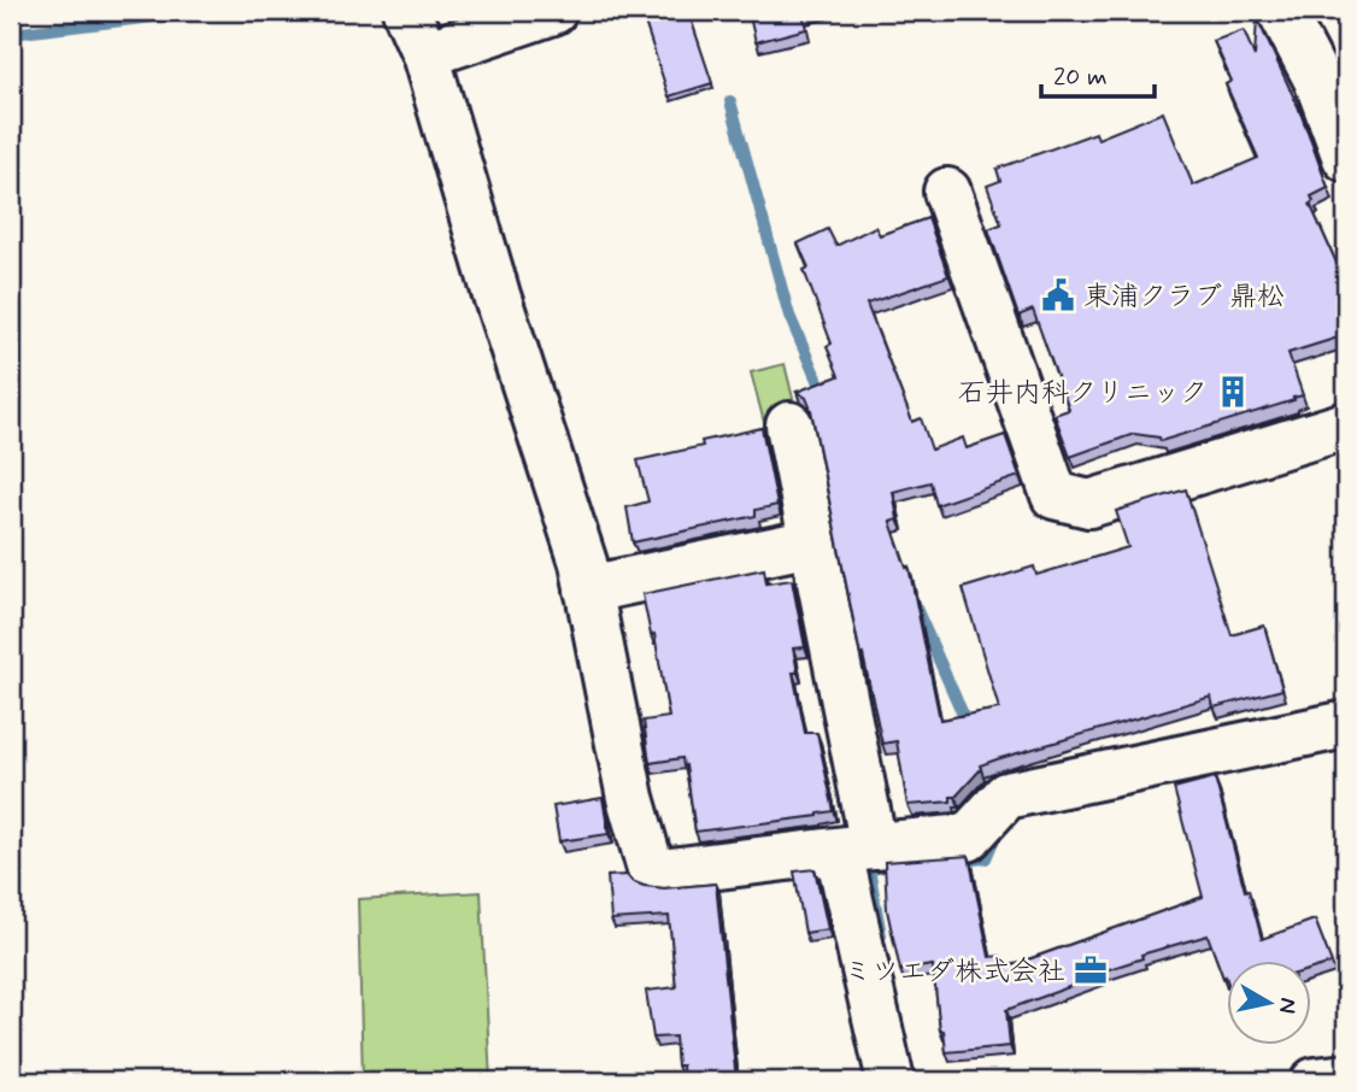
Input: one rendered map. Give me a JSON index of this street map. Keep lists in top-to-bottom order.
{
  "places": {
    "public building": ["東浦クラブ 鼎松"],
    "building": ["石井内科クリニック"],
    "office": ["ミツエダ株式会社"]
  },
  "scale_bar": "20 m",
  "north": "right"
}
